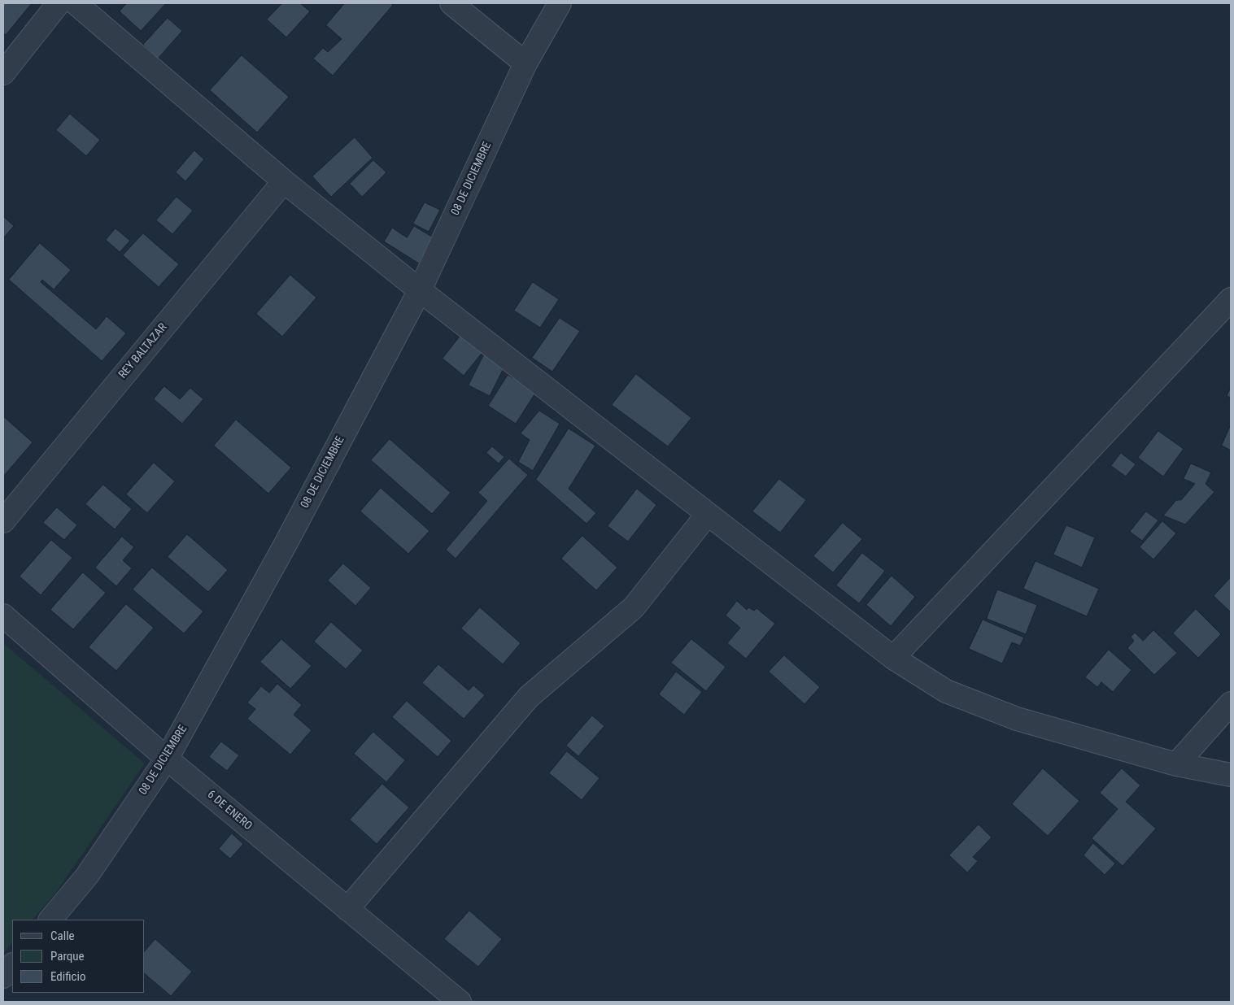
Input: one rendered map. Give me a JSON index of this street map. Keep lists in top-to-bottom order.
{
  "streets": {
    "street": ["08 DE DICIEMBRE", "REY BALTAZAR", "6 DE ENERO"]
  },
  "crossings": [
    ["08 DE DICIEMBRE", "6 DE ENERO"]
  ],
  "legend": ["Calle", "Parque", "Edificio"]
}
